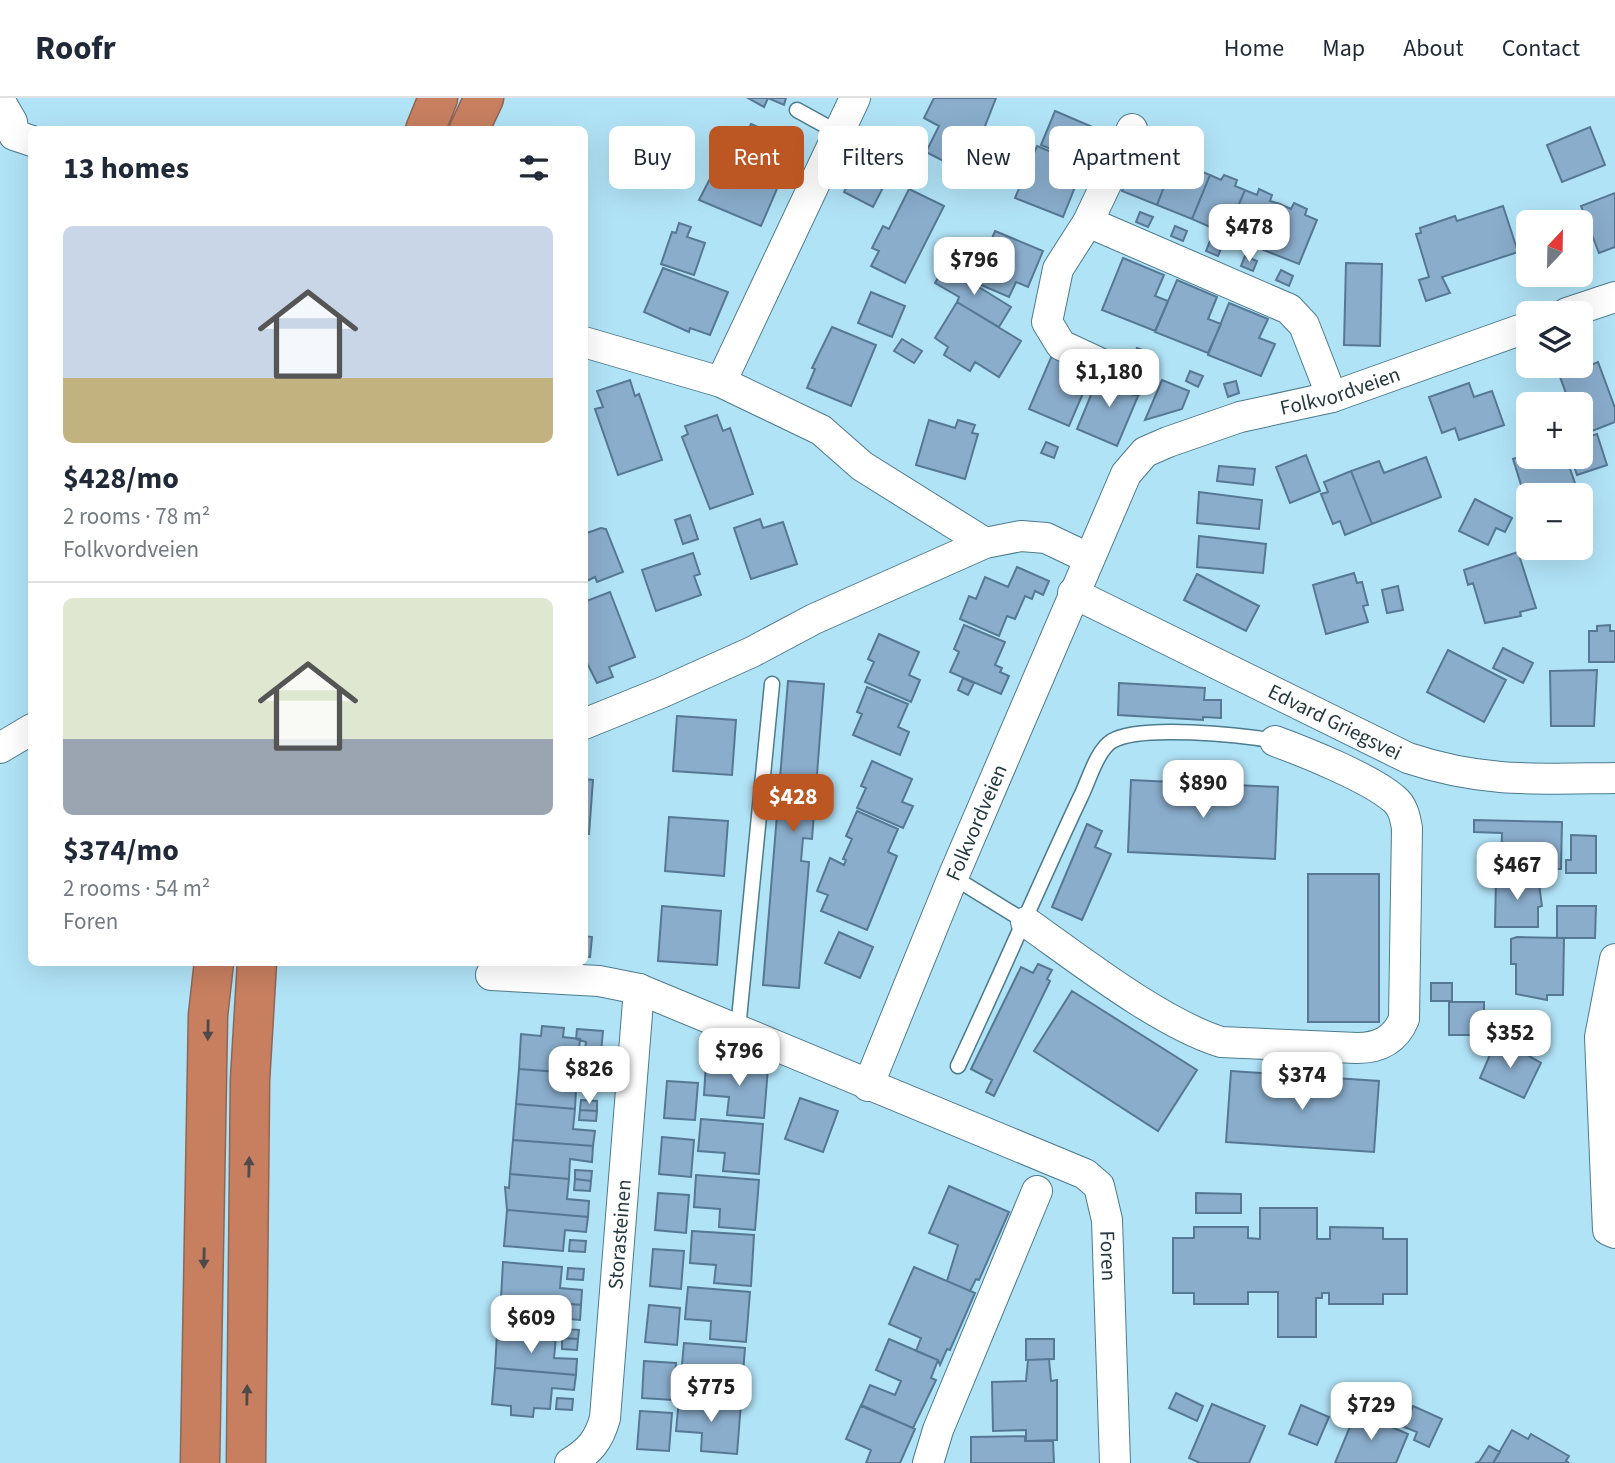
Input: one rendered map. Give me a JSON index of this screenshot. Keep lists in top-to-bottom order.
{
  "streets": {
    "street": [
      "Folkvordveien",
      "Edvard Griegsvei",
      "Storasteinen",
      "Foren"
    ]
  },
  "crossings": [
    ["Folkvordveien", "Edvard Griegsvei"],
    ["Folkvordveien", "Foren"]
  ],
  "north": "top",
  "page": {
    "header": "Roofr",
    "nav": [
      "Home",
      "Map",
      "About",
      "Contact"
    ],
    "chip": [
      "Buy",
      "Rent",
      "Filters",
      "New",
      "Apartment"
    ],
    "heading": "13 homes",
    "price": [
      "$478",
      "$796",
      "$1,180",
      "$890",
      "$428",
      "$467",
      "$352",
      "$796",
      "$826",
      "$374",
      "$609",
      "$775",
      "$729"
    ],
    "map_buttons": ["+", "−"],
    "list": [
      {
        "name": "$428/mo",
        "note": "2 rooms · 78 m² · Folkvordveien"
      },
      {
        "name": "$374/mo",
        "note": "2 rooms · 54 m² · Foren"
      }
    ]
  }
}
